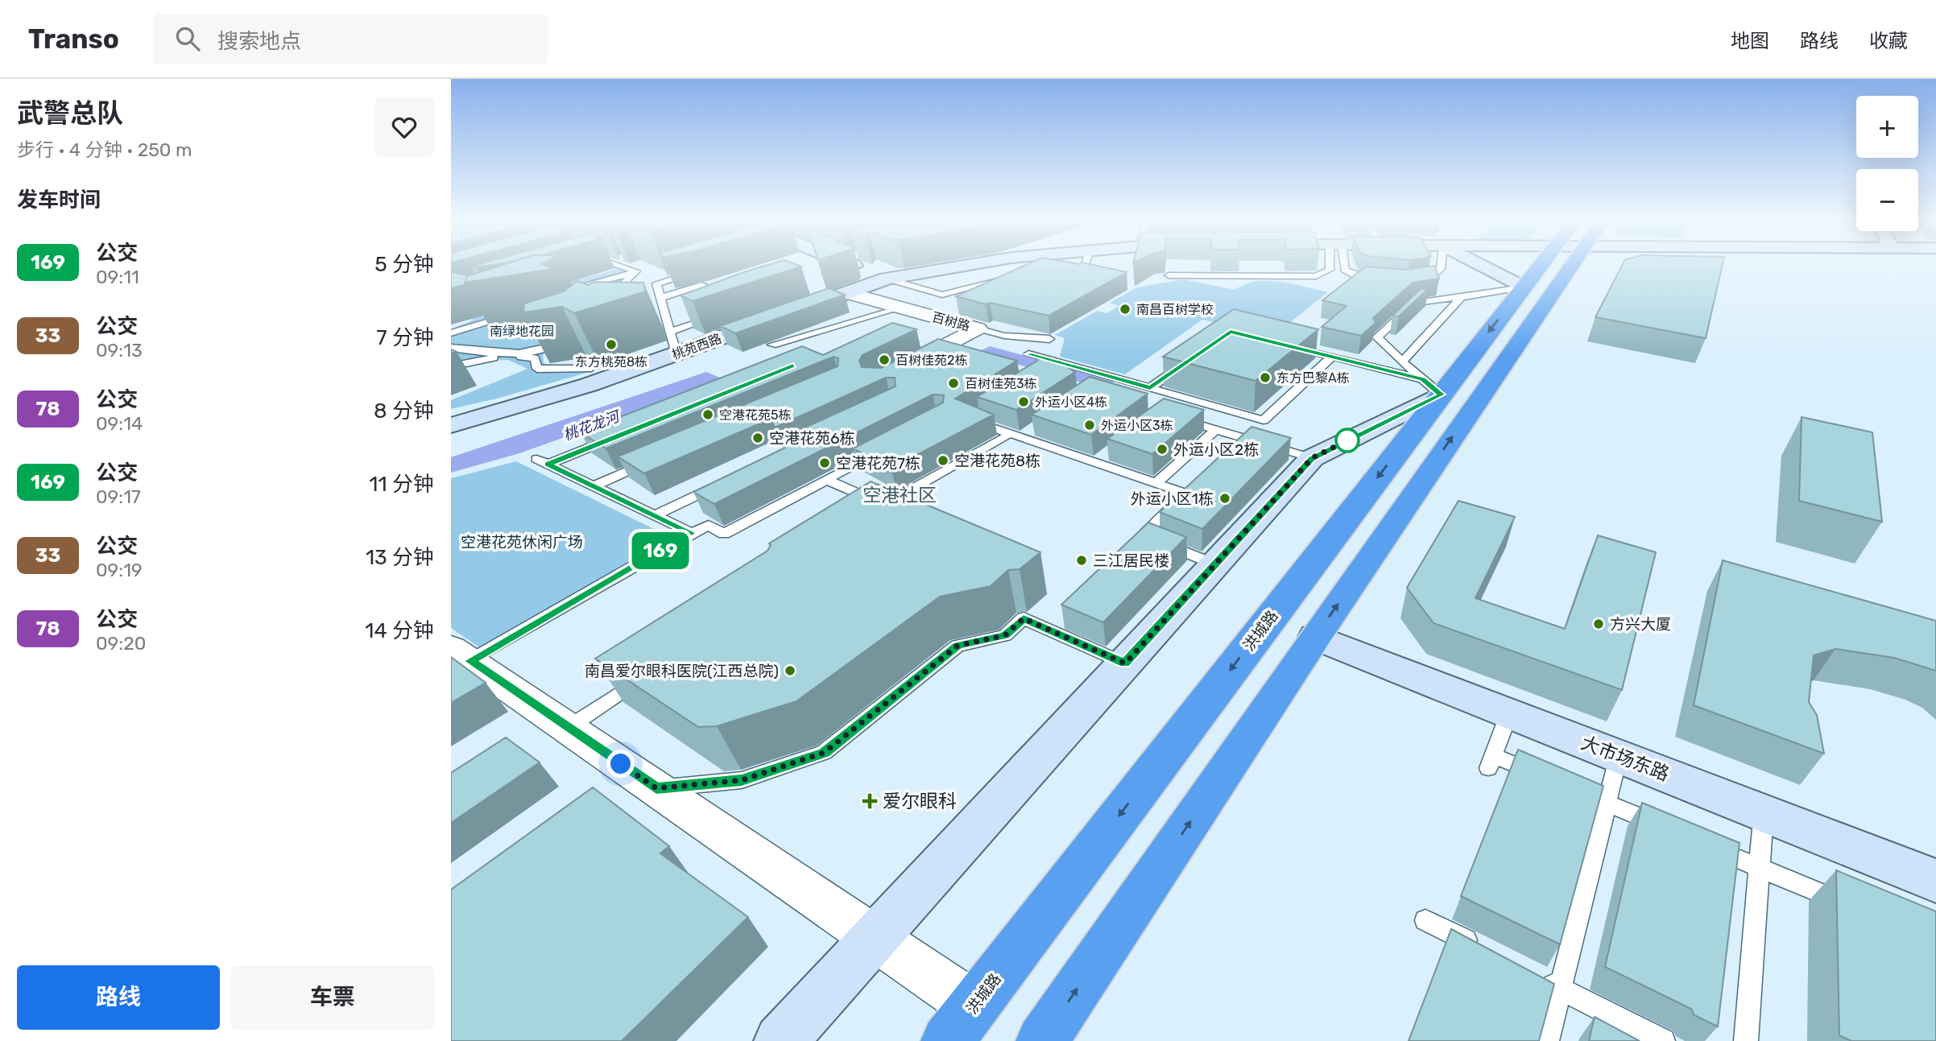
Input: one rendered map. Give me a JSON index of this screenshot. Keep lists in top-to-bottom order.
{
  "streets": {
    "highway": ["洪城路"],
    "street": ["百树路", "桃苑西路", "大市场东路"]
  },
  "crossings": [
    ["百树路", "桃苑西路"]
  ],
  "districts": ["空港社区"],
  "water": ["桃花龙河"],
  "parks": ["南绿地花园", "空港花苑休闲广场"],
  "places": {
    "other": [
      "南昌百树学校",
      "东方桃苑8栋",
      "百树佳苑2栋",
      "东方巴黎A栋",
      "百树佳苑3栋",
      "外运小区4栋",
      "空港花苑5栋",
      "外运小区3栋",
      "空港花苑6栋",
      "外运小区2栋",
      "空港花苑8栋",
      "空港花苑7栋",
      "外运小区1栋",
      "三江居民楼",
      "方兴大厦",
      "南昌爱尔眼科医院(江西总院)"
    ],
    "health": ["爱尔眼科"]
  },
  "lines": ["bus line 169"],
  "page": {
    "header": "Transo",
    "search": "搜索地点",
    "nav": ["地图", "路线", "收藏"],
    "heading": [
      ["武警总队", "步行 · 4 分钟 · 250 m"],
      "发车时间"
    ],
    "on_map": "169",
    "map_buttons": ["+", "−"],
    "list": [
      {
        "mark": "169",
        "name": "公交",
        "note": "09:11",
        "value": "5 分钟"
      },
      {
        "mark": "33",
        "name": "公交",
        "note": "09:13",
        "value": "7 分钟"
      },
      {
        "mark": "78",
        "name": "公交",
        "note": "09:14",
        "value": "8 分钟"
      },
      {
        "mark": "169",
        "name": "公交",
        "note": "09:17",
        "value": "11 分钟"
      },
      {
        "mark": "33",
        "name": "公交",
        "note": "09:19",
        "value": "13 分钟"
      },
      {
        "mark": "78",
        "name": "公交",
        "note": "09:20",
        "value": "14 分钟"
      }
    ],
    "buttons": ["路线", "车票"]
  }
}
